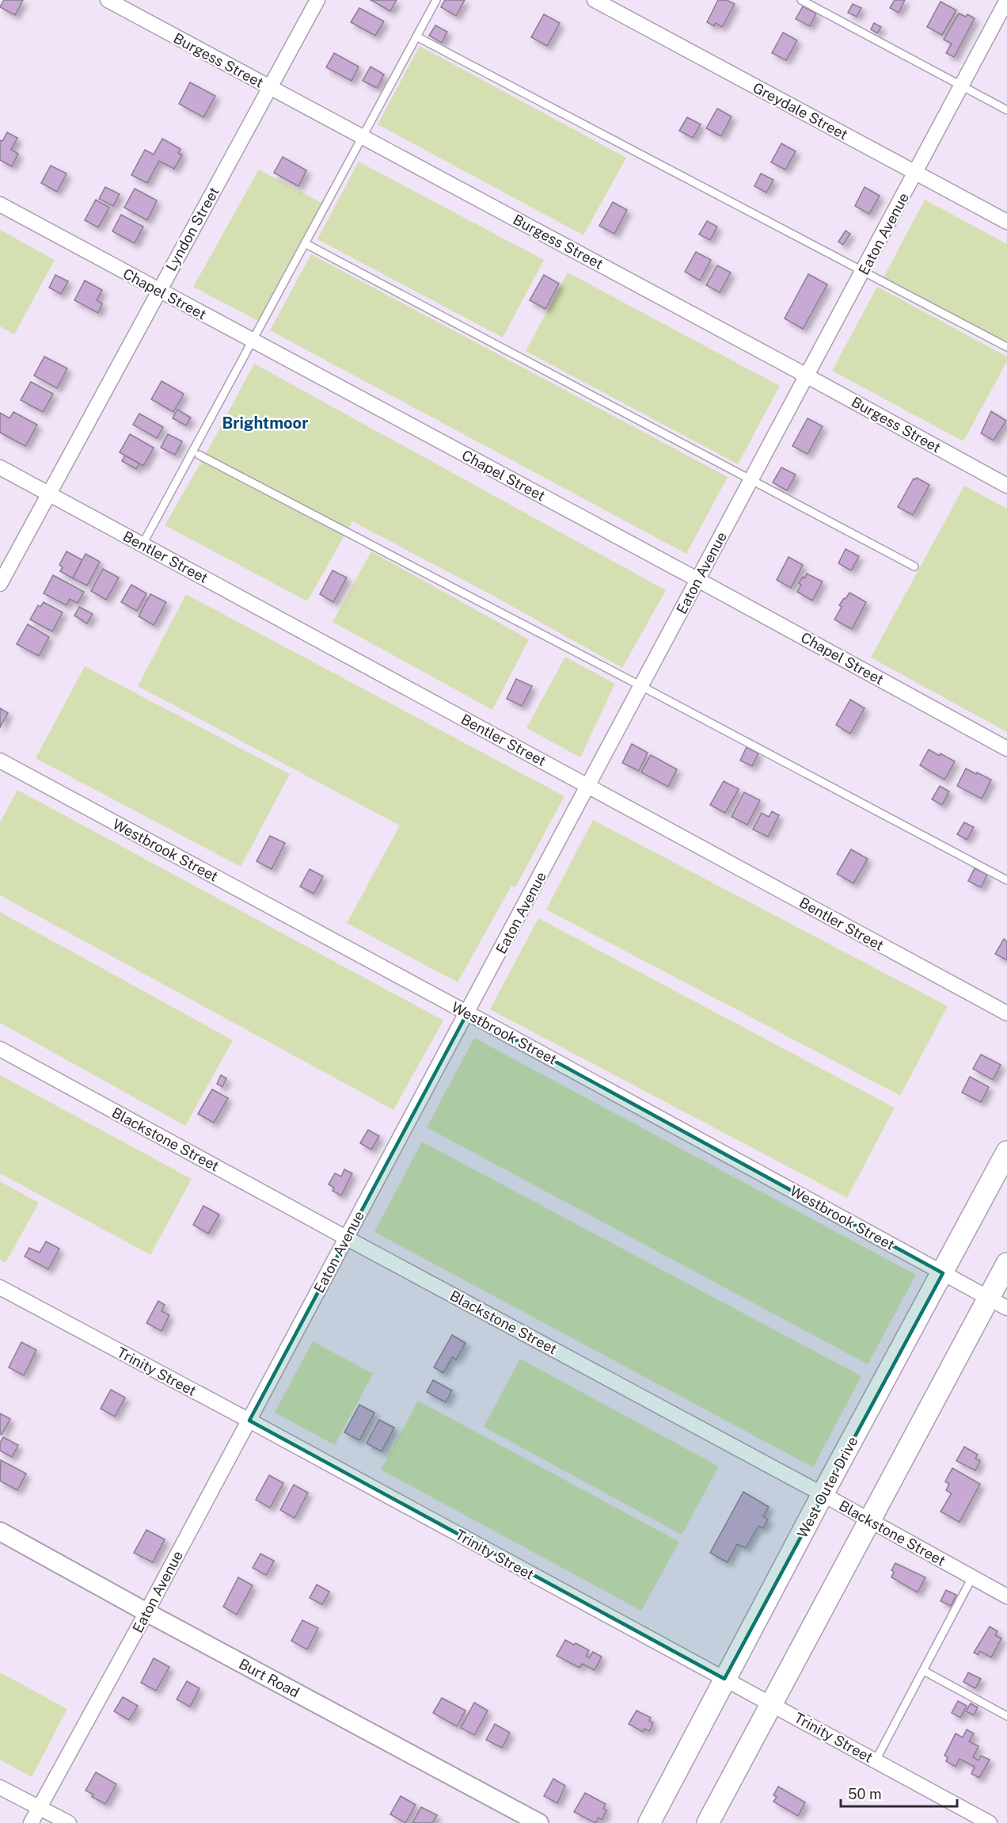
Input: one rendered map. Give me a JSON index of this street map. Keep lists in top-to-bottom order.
{
  "streets": {
    "main road": ["West Outer Drive"],
    "street": [
      "Burgess Street",
      "Greydale Street",
      "Lyndon Street",
      "Eaton Avenue",
      "Chapel Street",
      "Bentler Street",
      "Westbrook Street",
      "Blackstone Street",
      "Trinity Street",
      "Burt Road"
    ]
  },
  "crossings": [
    ["Burgess Street", "Lyndon Street"],
    ["Burgess Street", "Eaton Avenue"],
    ["Greydale Street", "Eaton Avenue"],
    ["Lyndon Street", "Chapel Street"],
    ["Lyndon Street", "Bentler Street"],
    ["Eaton Avenue", "Chapel Street"],
    ["Eaton Avenue", "Bentler Street"],
    ["Eaton Avenue", "Westbrook Street"],
    ["Eaton Avenue", "Blackstone Street"],
    ["Eaton Avenue", "Trinity Street"],
    ["Eaton Avenue", "Burt Road"],
    ["Westbrook Street", "West Outer Drive"],
    ["Blackstone Street", "West Outer Drive"],
    ["Trinity Street", "West Outer Drive"]
  ],
  "districts": ["Brightmoor"],
  "scale_bar": "50 m"
}
